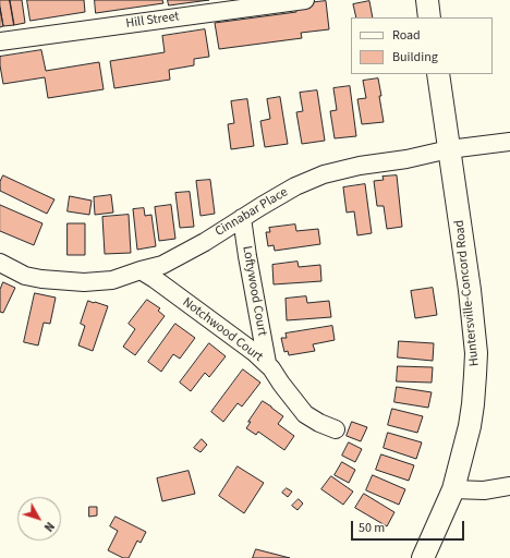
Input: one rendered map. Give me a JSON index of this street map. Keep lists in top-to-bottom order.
{
  "streets": {
    "main road": ["Huntersville-Concord Road"],
    "street": [
      "Hill Street",
      "Cinnabar Place",
      "Loftywood Court",
      "Notchwood Court"
    ]
  },
  "crossings": [
    ["Cinnabar Place", "Loftywood Court"],
    ["Cinnabar Place", "Huntersville-Concord Road"],
    ["Cinnabar Place", "Notchwood Court"],
    ["Loftywood Court", "Notchwood Court"]
  ],
  "legend": ["Road", "Building"],
  "scale_bar": "50 m",
  "north": "bottom right"
}
